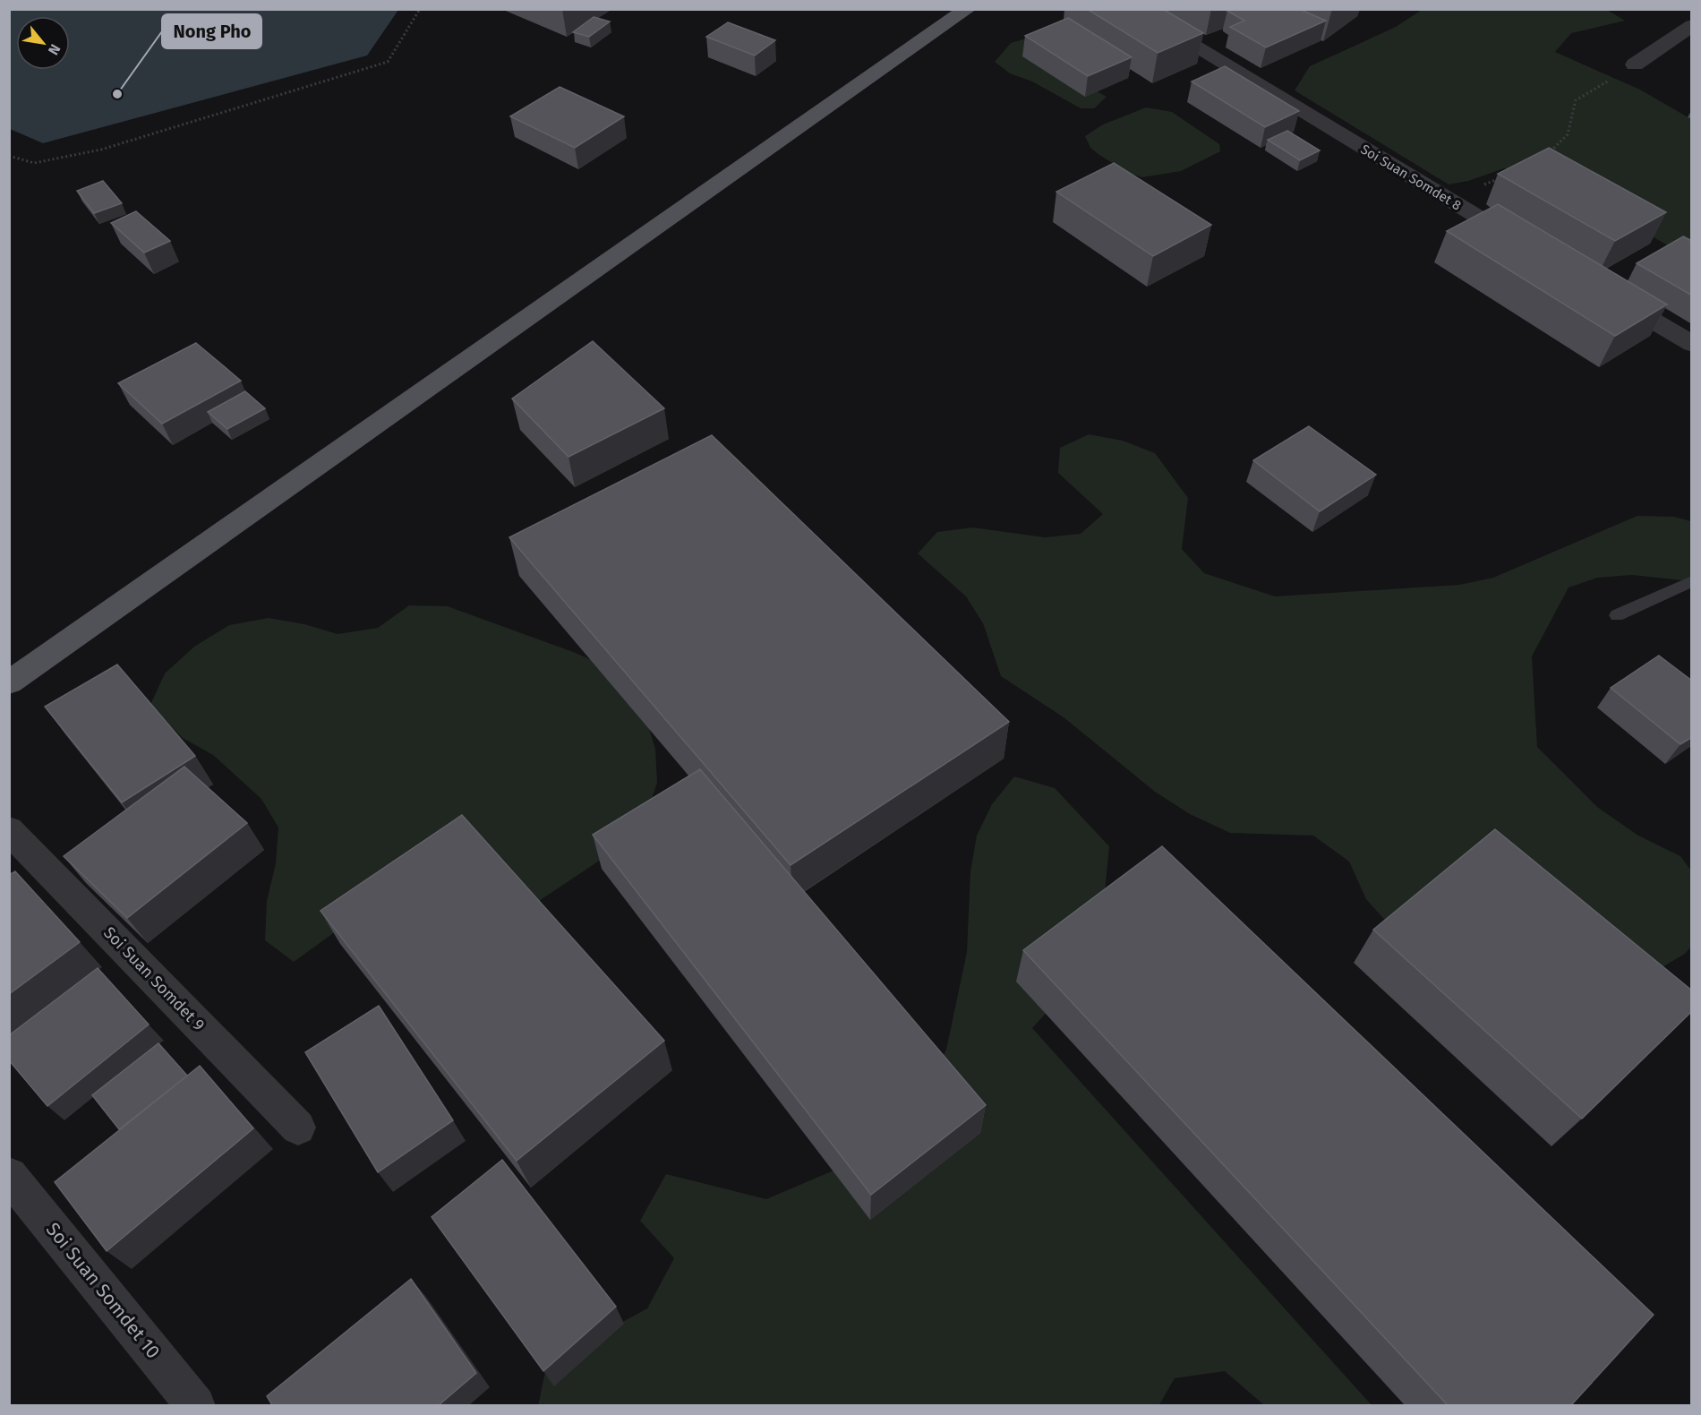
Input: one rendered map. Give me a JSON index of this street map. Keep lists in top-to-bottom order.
{
  "streets": {
    "street": ["Soi Suan Somdet 8", "Soi Suan Somdet 9", "Soi Suan Somdet 10"]
  },
  "places": ["Nong Pho"],
  "north": "bottom right"
}
